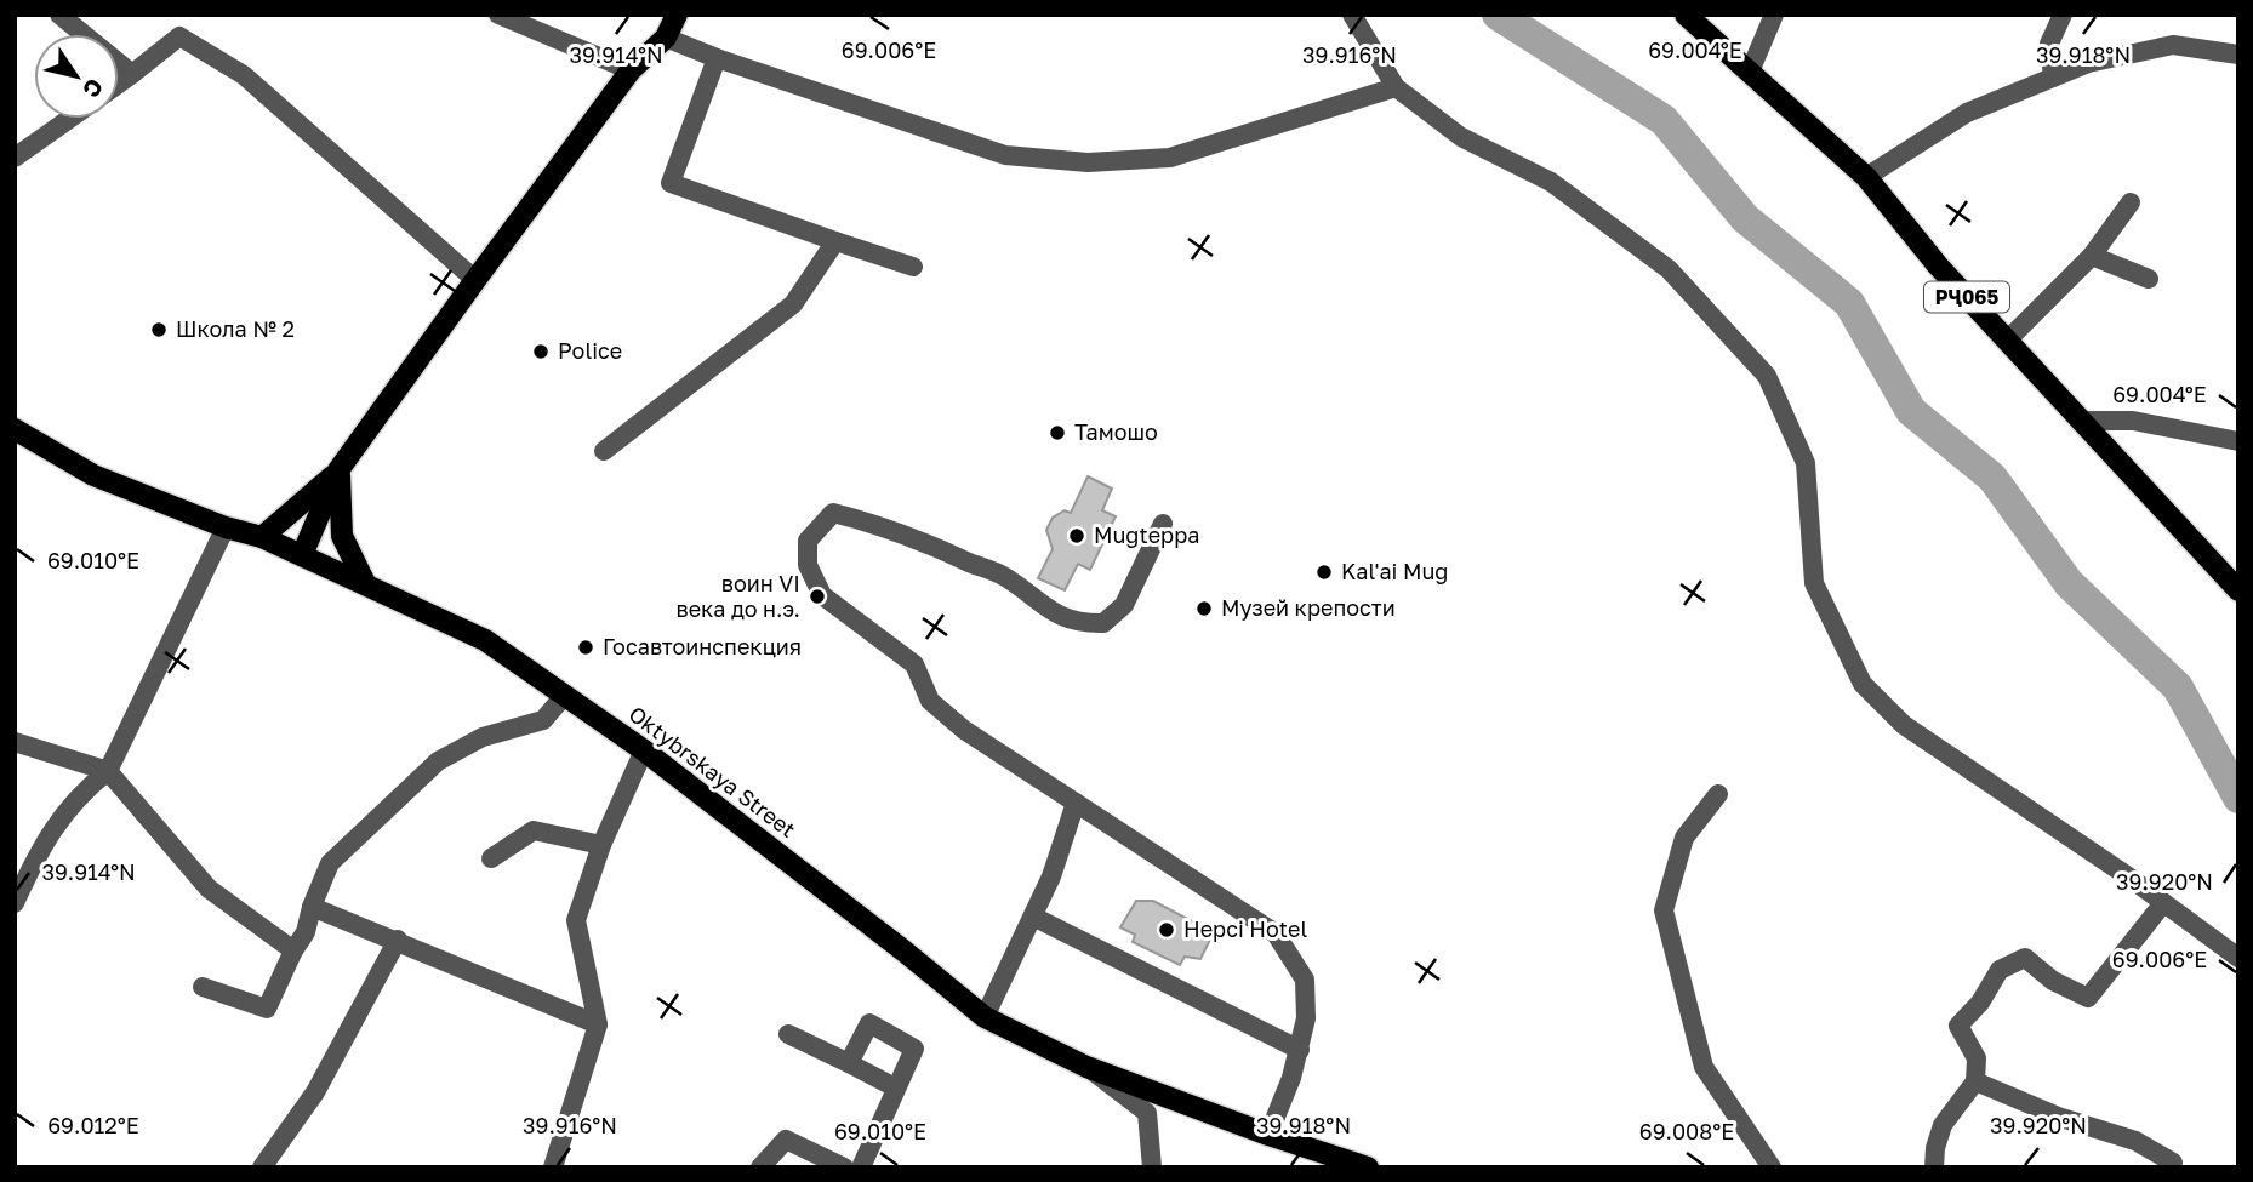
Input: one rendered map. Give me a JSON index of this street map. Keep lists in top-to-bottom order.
{
  "streets": {
    "main road": ["РҶ065", "Oktybrskaya Street"]
  },
  "places": [
    "Школа № 2",
    "Police",
    "Тамошо",
    "Mugteppa",
    "Kal'ai Mug",
    "воин VI века до н.э.",
    "Музей крепости",
    "Госавтоинспекция",
    "Hepci Hotel"
  ],
  "north": "bottom right",
  "coordinates": [
    "69.006°E",
    "69.004°E",
    "39.914°N",
    "39.916°N",
    "39.918°N",
    "69.010°E",
    "39.920°N",
    "69.012°E",
    "69.008°E"
  ]
}
